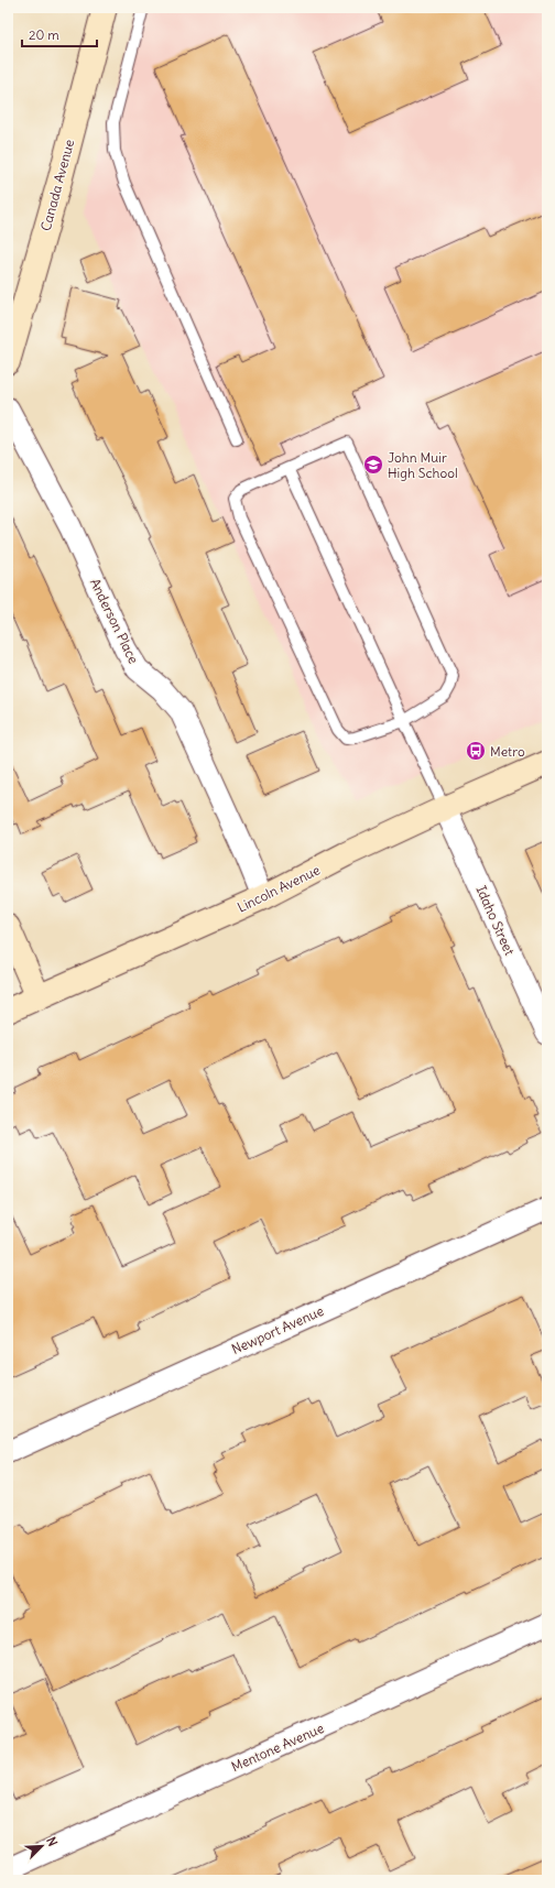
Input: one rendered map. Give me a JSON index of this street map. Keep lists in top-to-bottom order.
{
  "streets": {
    "main road": ["Canada Avenue", "Lincoln Avenue"],
    "street": [
      "Anderson Place",
      "Idaho Street",
      "Newport Avenue",
      "Mentone Avenue"
    ]
  },
  "crossings": [
    ["Anderson Place", "Lincoln Avenue"],
    ["Lincoln Avenue", "Idaho Street"]
  ],
  "places": {
    "school or university": ["John Muir High School"],
    "bus stop": ["Metro"]
  },
  "scale_bar": "20 m",
  "north": "top right"
}
